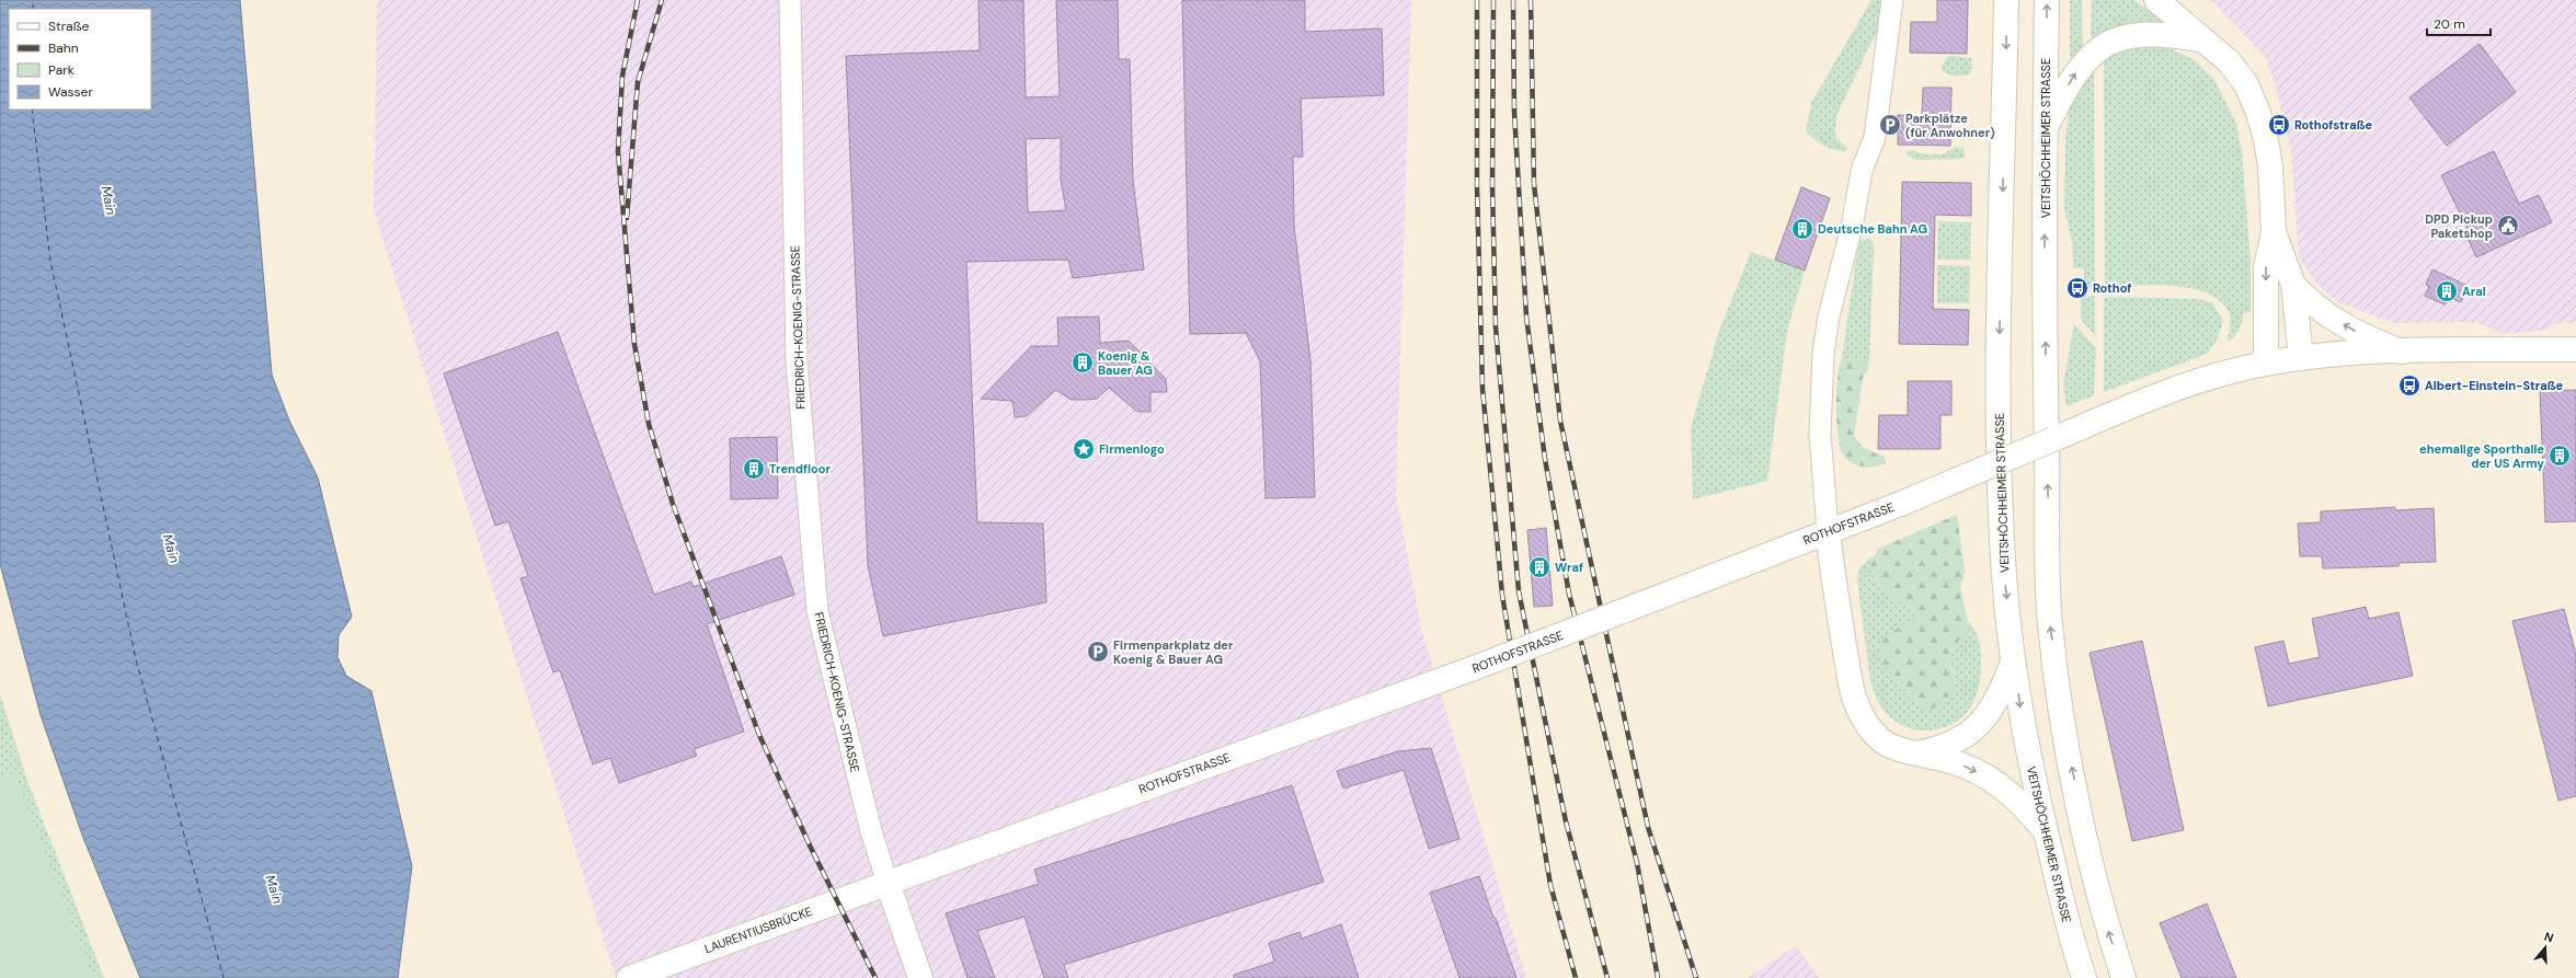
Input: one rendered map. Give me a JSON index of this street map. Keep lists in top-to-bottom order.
{
  "streets": {
    "main road": ["VEITSHÖCHHEIMER STRASSE", "ROTHOFSTRASSE", "LAURENTIUSBRÜCKE"],
    "street": ["FRIEDRICH-KOENIG-STRASSE"]
  },
  "crossings": [
    ["FRIEDRICH-KOENIG-STRASSE", "ROTHOFSTRASSE"],
    ["FRIEDRICH-KOENIG-STRASSE", "LAURENTIUSBRÜCKE"],
    ["ROTHOFSTRASSE", "LAURENTIUSBRÜCKE"]
  ],
  "water": ["Main"],
  "places": {
    "parking": ["Parkplätze (für Anwohner)", "Firmenparkplatz der Koenig & Bauer AG"],
    "bus stop": ["Rothofstraße", "Rothof", "Albert-Einstein-Straße"],
    "public building": ["DPD Pickup Paketshop"],
    "building": [
      "Deutsche Bahn AG",
      "Aral",
      "Koenig & Bauer AG",
      "ehemalige Sporthalle der US Army",
      "Trendfloor",
      "Wraf"
    ],
    "place": ["Firmenlogo"]
  },
  "legend": [
    "Straße",
    "Bahn",
    "Park",
    "Wasser"
  ],
  "scale_bar": "20 m",
  "north": "top"
}
